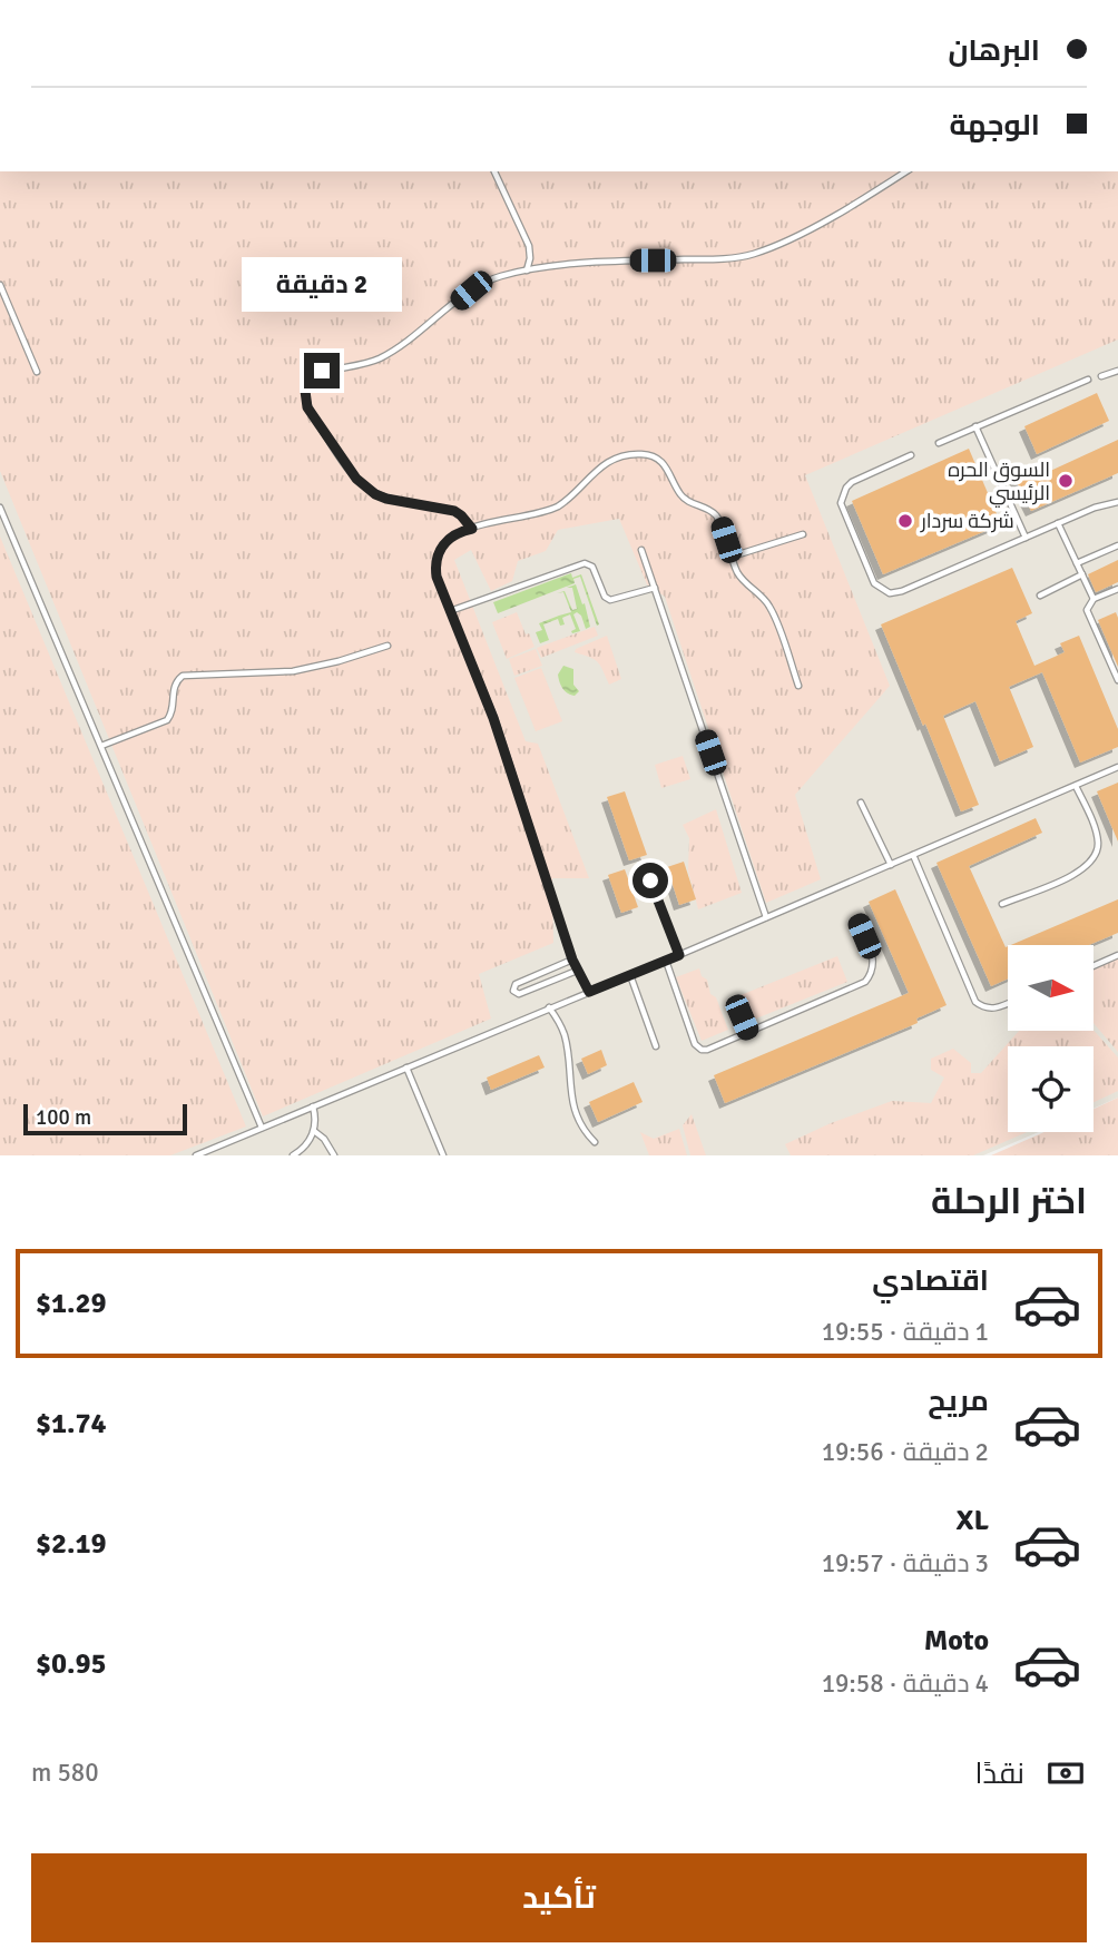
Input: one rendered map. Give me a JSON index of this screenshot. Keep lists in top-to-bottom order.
{
  "places": ["السوق الحره الرئيسي", "شركة سردار"],
  "scale_bar": "100 m",
  "north": "right",
  "page": {
    "banner": ["البرهان", "الوجهة"],
    "bubble": "2 دقيقة",
    "scale": "100 m",
    "heading": "اختر الرحلة",
    "list": [
      {
        "name": "اقتصادي",
        "note": "1 دقيقة · 19:55",
        "value": "$1.29"
      },
      {
        "name": "مريح",
        "note": "2 دقيقة · 19:56",
        "value": "$1.74"
      },
      {
        "name": "XL",
        "note": "3 دقيقة · 19:57",
        "value": "$2.19"
      },
      {
        "name": "Moto",
        "note": "4 دقيقة · 19:58",
        "value": "$0.95"
      }
    ],
    "pay": ["نقدًا", "580 m"],
    "buttons": "تأكيد"
  }
}
